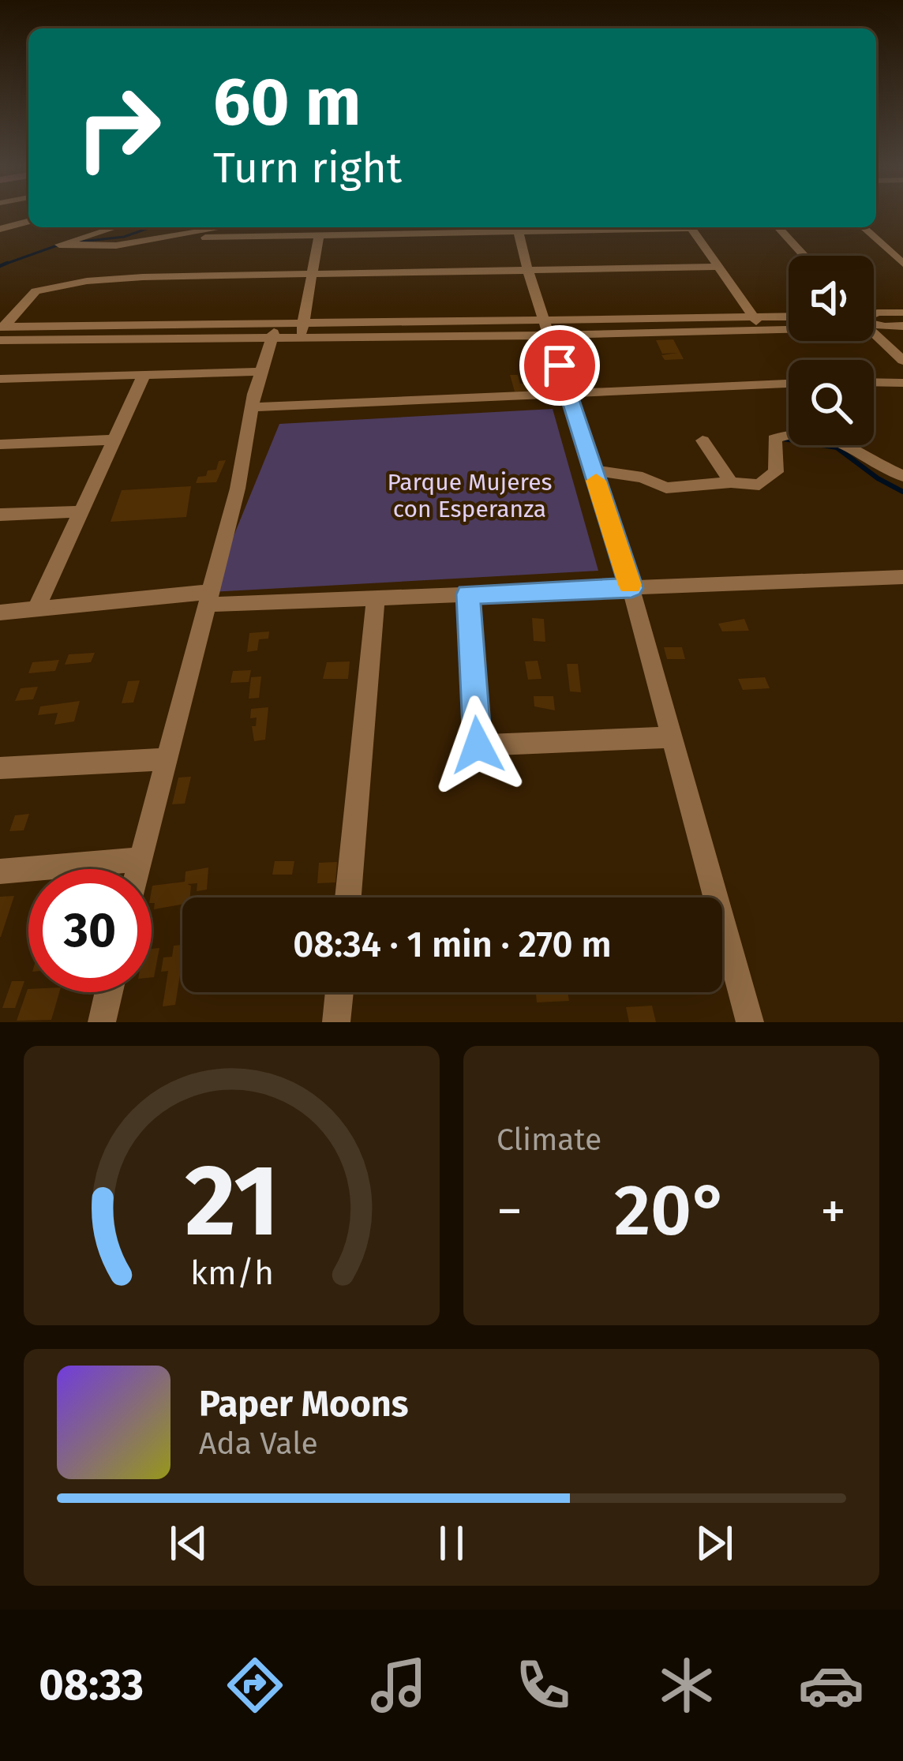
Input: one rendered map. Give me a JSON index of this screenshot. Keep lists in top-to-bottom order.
{
  "parks": ["Parque Mujeres con Esperanza"],
  "page": {
    "turn": ["60 m", "Turn right"],
    "limit": "30",
    "trip": "08:34 · 1 min · 270 m",
    "tile": "Climate",
    "heat": ["−", "20°", "+"],
    "song": ["Paper Moons", "Ada Vale"],
    "tabs": "08:33",
    "gauge": ["21", "km/h"]
  }
}
